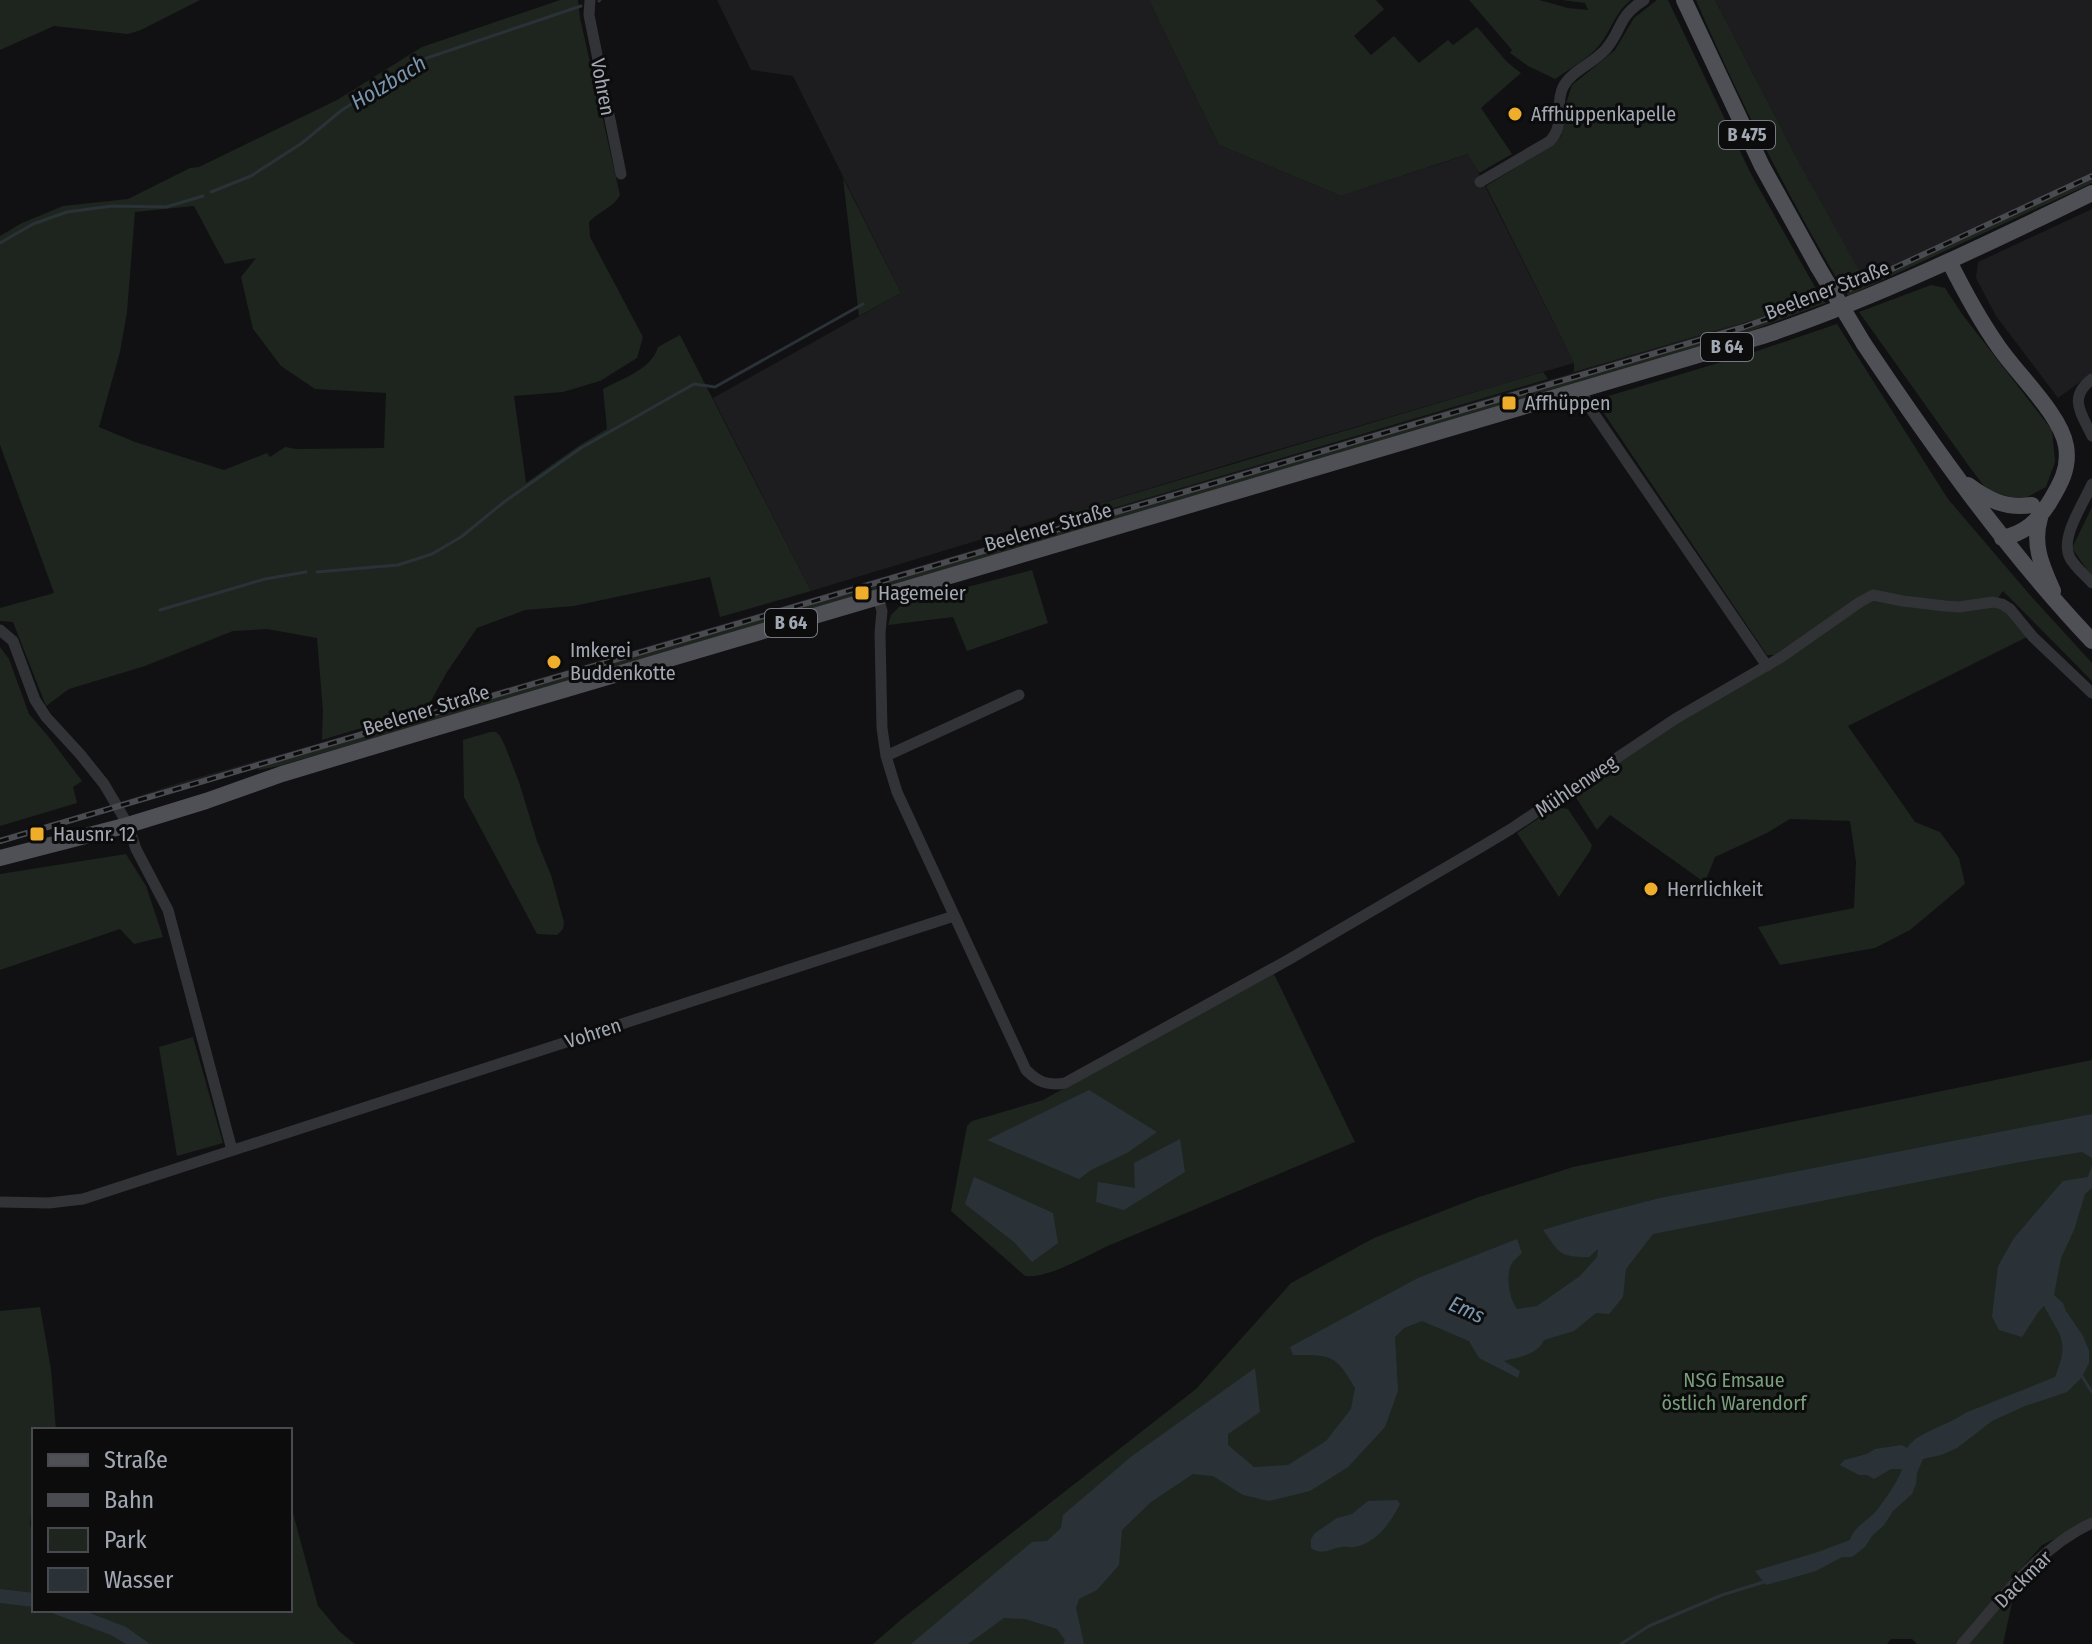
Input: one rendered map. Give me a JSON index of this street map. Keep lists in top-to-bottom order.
{
  "streets": {
    "main road": ["B 475", "Beelener Straße", "B 64"],
    "street": ["Vohren", "Mühlenweg", "Dackmar"]
  },
  "crossings": [
    ["Vohren", "Mühlenweg"]
  ],
  "water": ["Holzbach", "Ems"],
  "parks": ["NSG Emsaue östlich Warendorf"],
  "places": {
    "other": ["Affhüppenkapelle", "Imkerei Buddenkotte", "Herrlichkeit"],
    "transit": ["Affhüppen", "Hagemeier", "Hausnr. 12"]
  },
  "legend": [
    "Straße",
    "Bahn",
    "Park",
    "Wasser"
  ]
}
